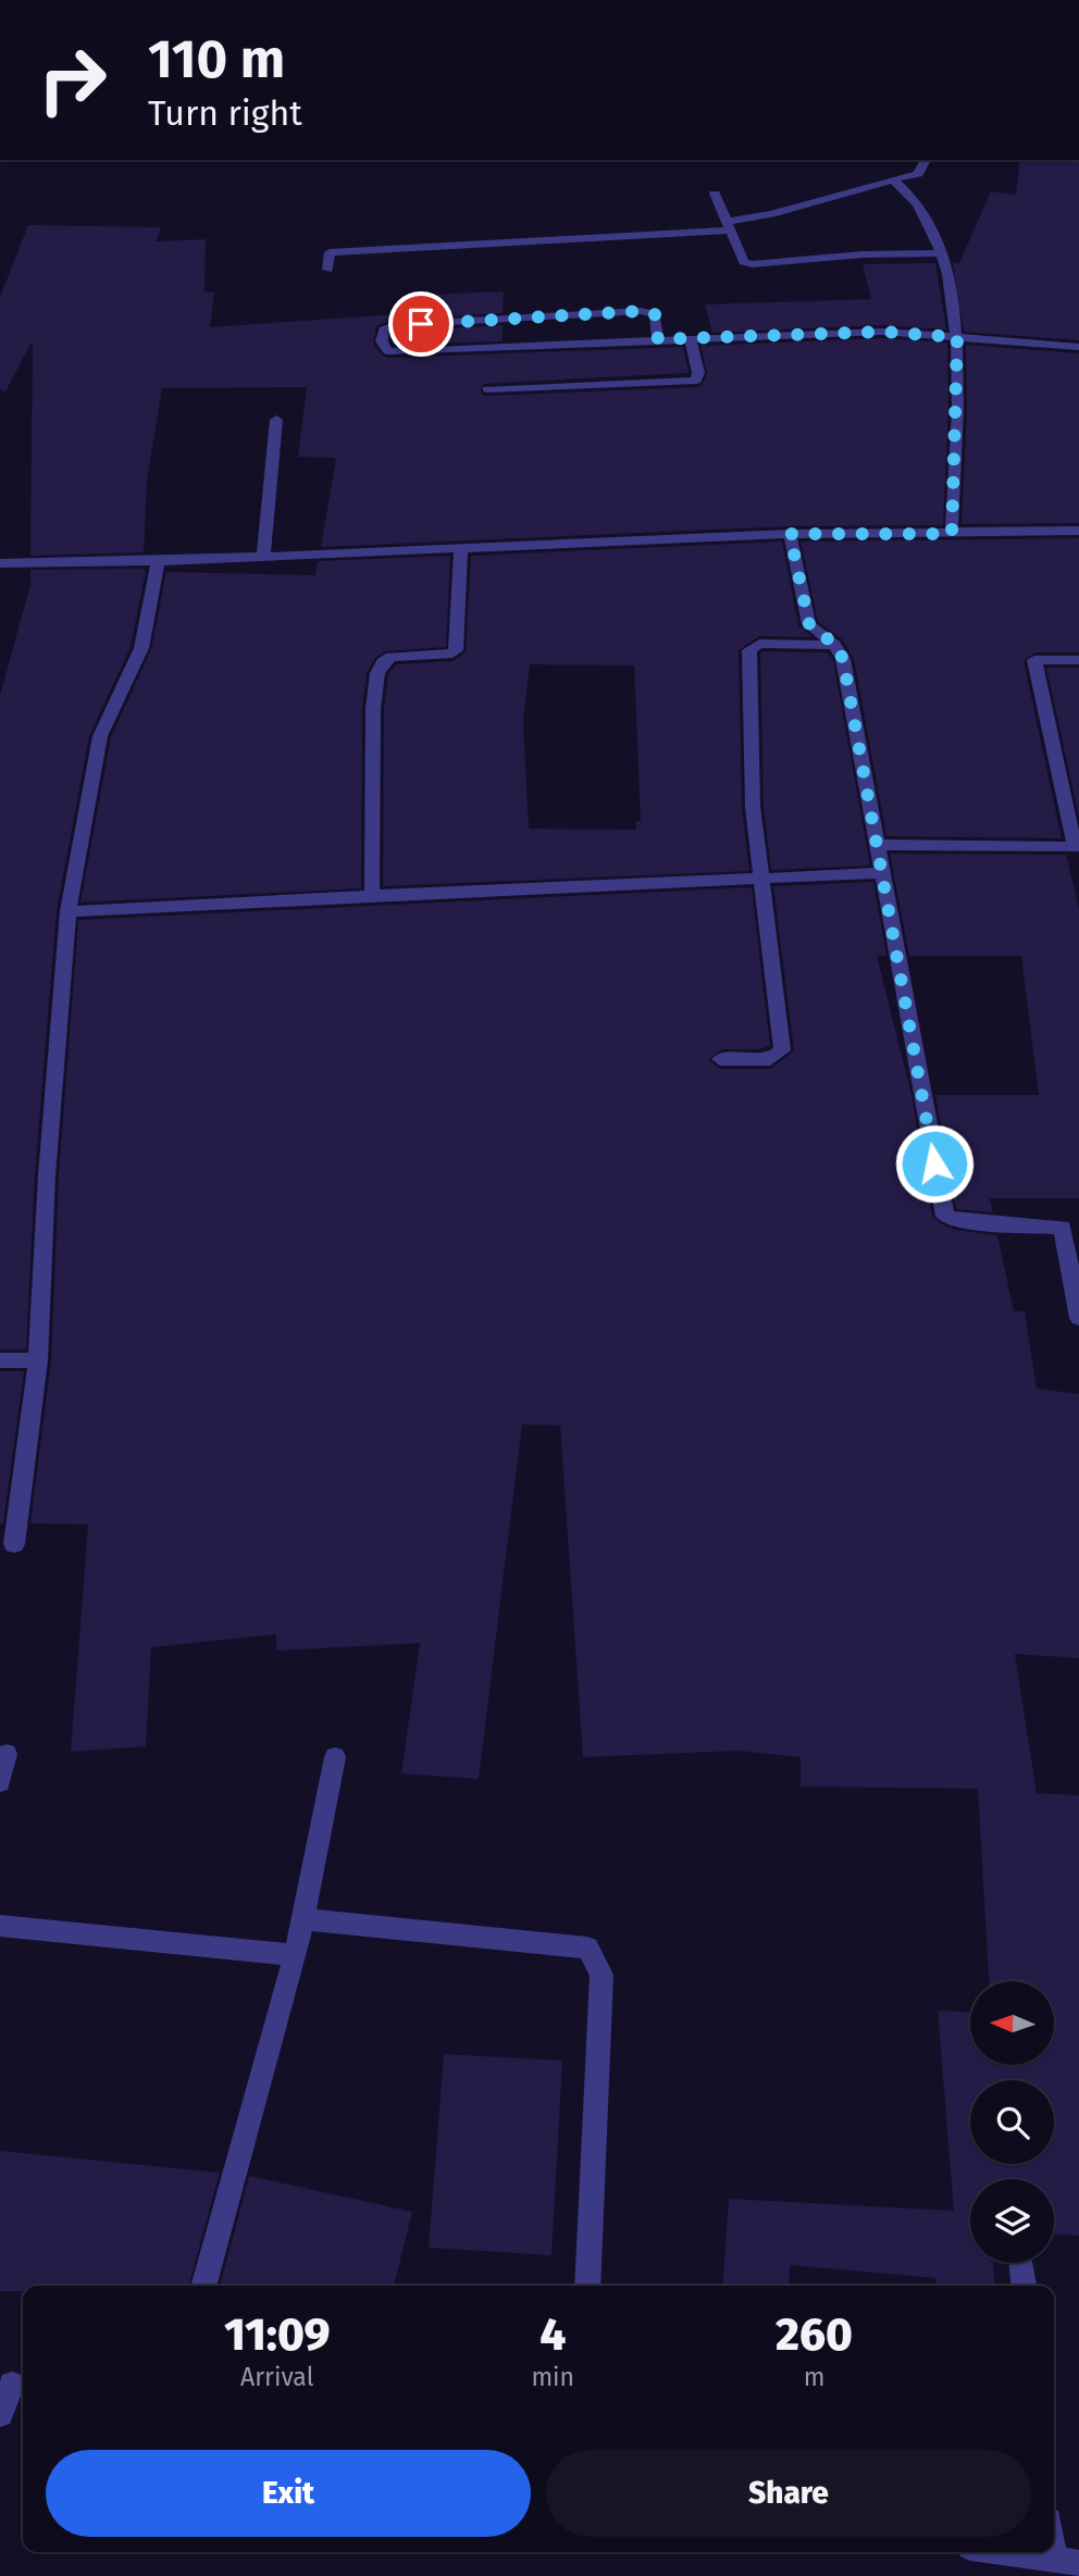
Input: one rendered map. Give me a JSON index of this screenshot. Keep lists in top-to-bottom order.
{
  "north": "left",
  "page": {
    "turn": ["110 m", "Turn right"],
    "eta": [
      "11:09",
      "Arrival",
      "4",
      "min",
      "260",
      "m"
    ],
    "buttons": ["Exit", "Share"]
  }
}
